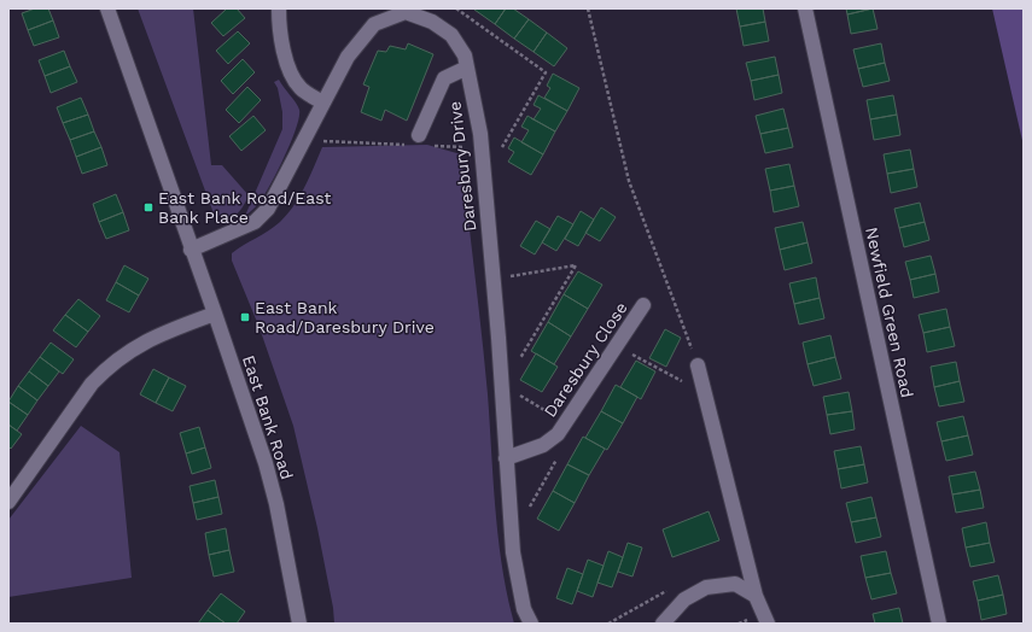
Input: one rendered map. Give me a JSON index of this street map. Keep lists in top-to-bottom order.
{
  "streets": {
    "street": [
      "Daresbury Drive",
      "Newfield Green Road",
      "Daresbury Close",
      "East Bank Road"
    ]
  },
  "crossings": [
    ["Daresbury Drive", "Daresbury Close"],
    ["Daresbury Drive", "East Bank Road"]
  ],
  "places": {
    "transit": ["East Bank Road/East Bank Place", "East Bank Road/Daresbury Drive"]
  }
}
